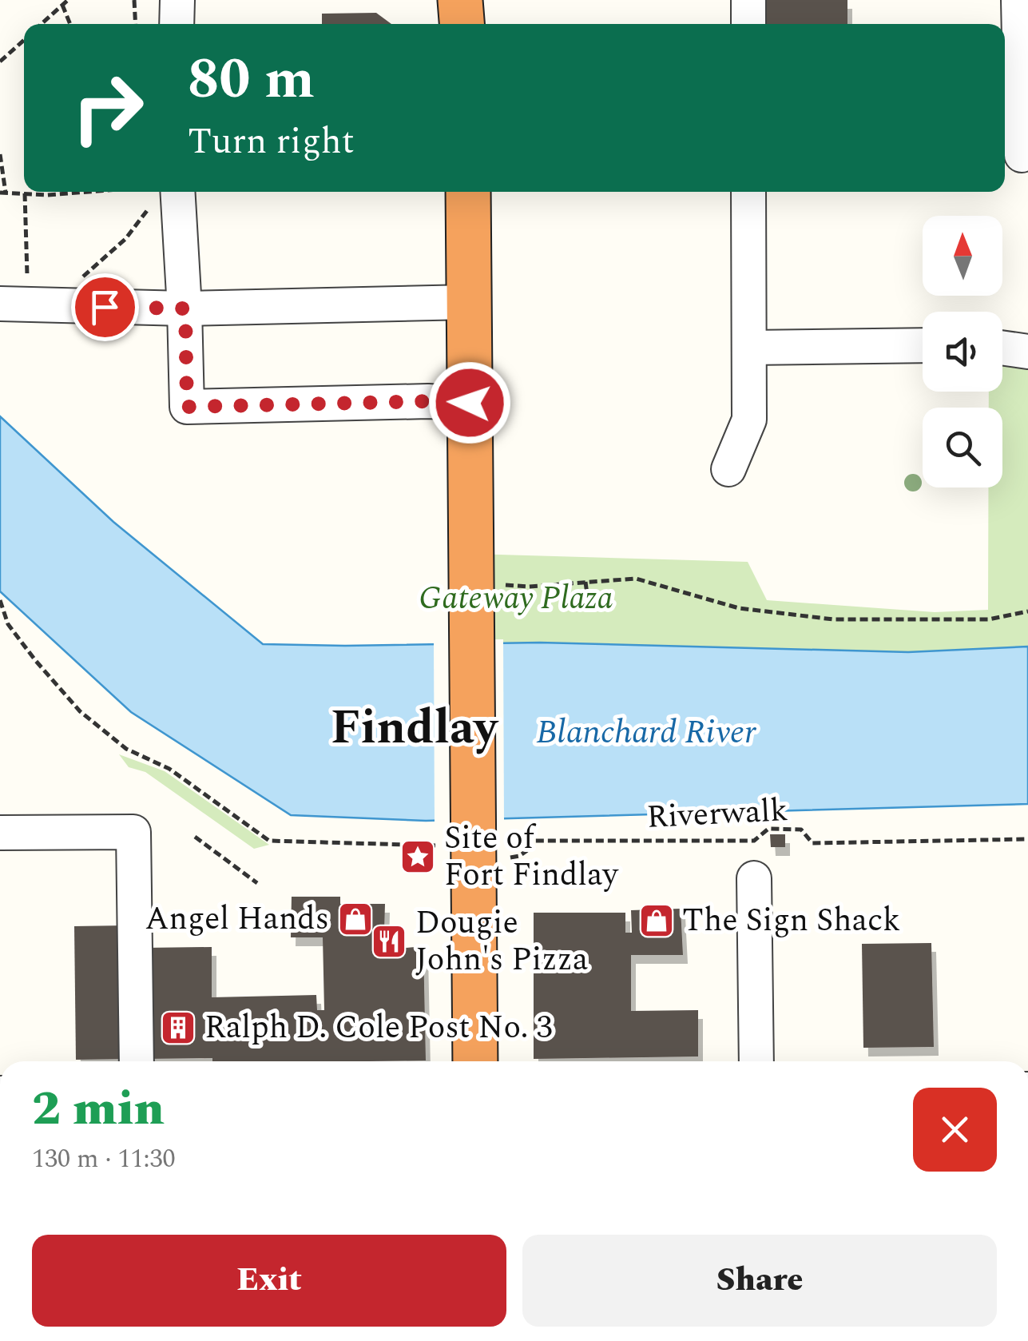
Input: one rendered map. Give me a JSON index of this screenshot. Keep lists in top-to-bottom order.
{
  "streets": {
    "path": ["Riverwalk"]
  },
  "districts": ["Findlay"],
  "water": ["Blanchard River"],
  "parks": ["Gateway Plaza"],
  "places": {
    "place": ["Site of Fort Findlay"],
    "shop": ["Angel Hands", "The Sign Shack"],
    "restaurant": ["Dougie John's Pizza"],
    "building": ["Ralph D. Cole Post No. 3"]
  },
  "north": "top",
  "page": {
    "turn": ["80 m", "Turn right"],
    "heading": ["2 min", "130 m · 11:30"],
    "buttons": ["Exit", "Share"]
  }
}
